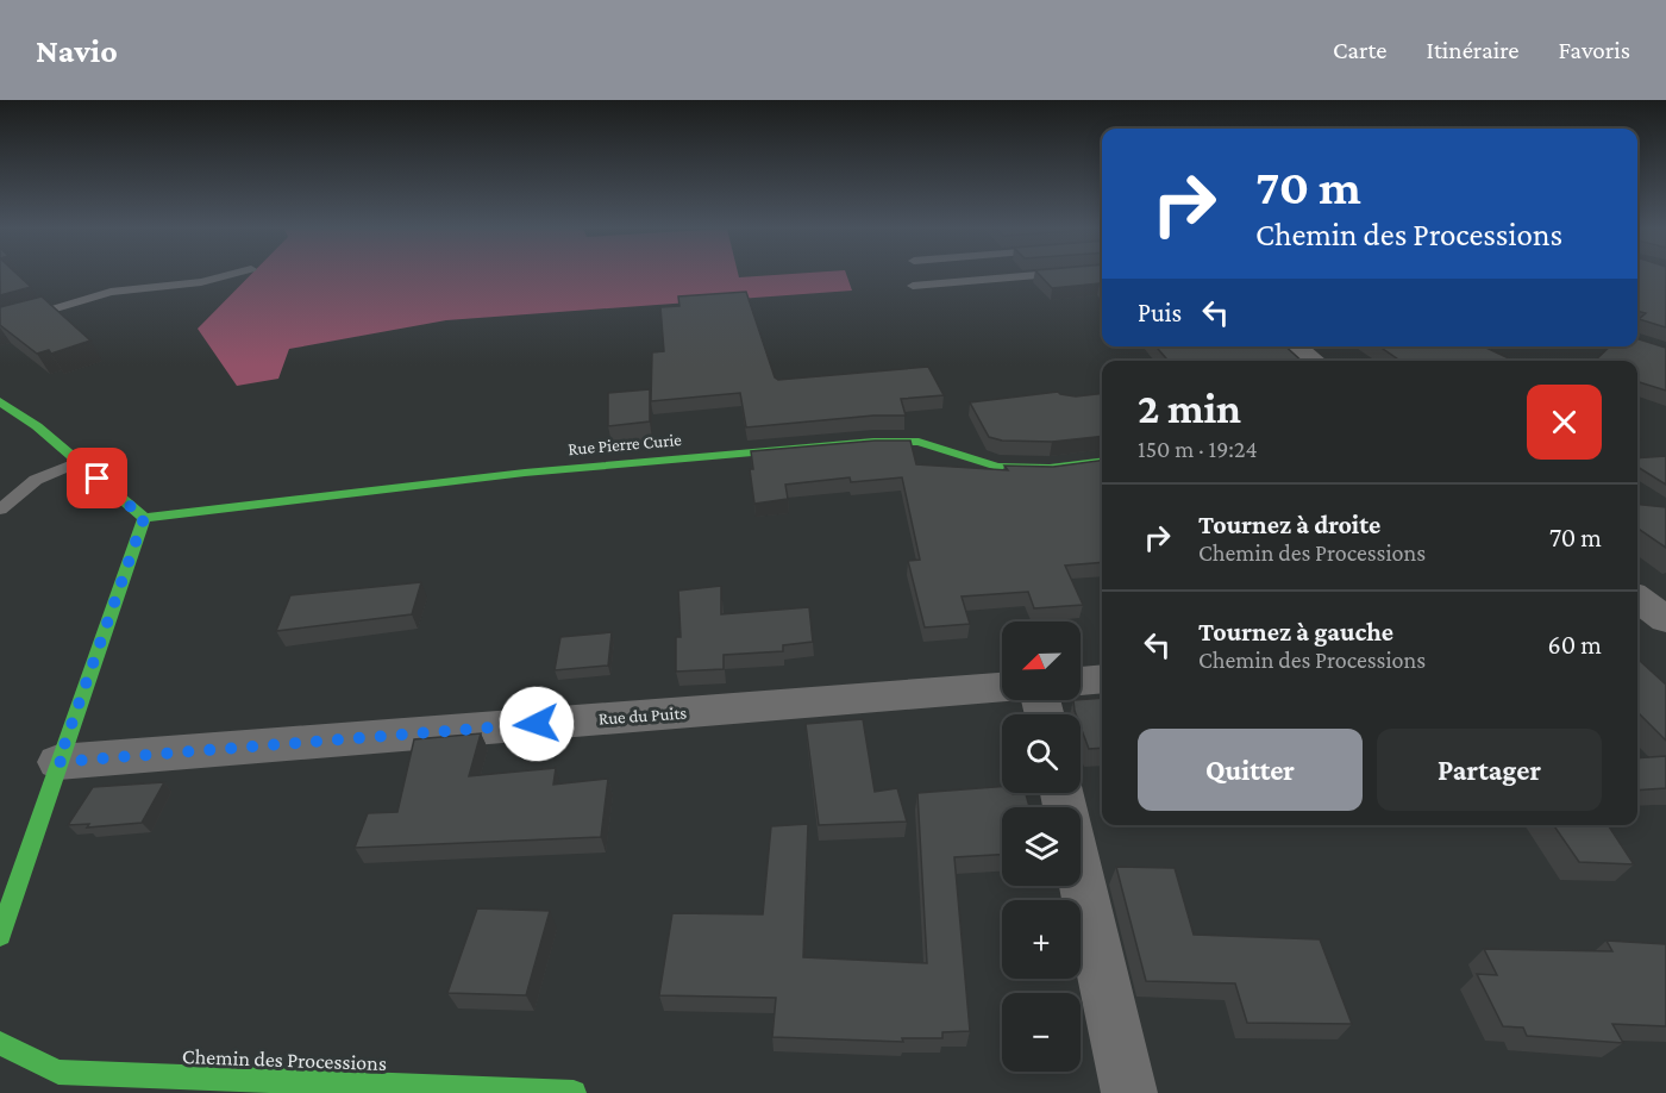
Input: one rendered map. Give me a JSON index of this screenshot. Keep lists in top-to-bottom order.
{
  "streets": {
    "street": ["Rue Pierre Curie", "Rue du Puits", "Chemin des Processions"]
  },
  "north": "bottom left",
  "page": {
    "header": "Navio",
    "nav": ["Carte", "Itinéraire", "Favoris"],
    "turn": ["70 m", "Chemin des Processions"],
    "then": "Puis",
    "heading": ["2 min", "150 m · 19:24"],
    "list": [
      {
        "name": "Tournez à droite",
        "note": "Chemin des Processions",
        "value": "70 m"
      },
      {
        "name": "Tournez à gauche",
        "note": "Chemin des Processions",
        "value": "60 m"
      }
    ],
    "map_buttons": ["+", "−"],
    "buttons": ["Quitter", "Partager"]
  }
}
